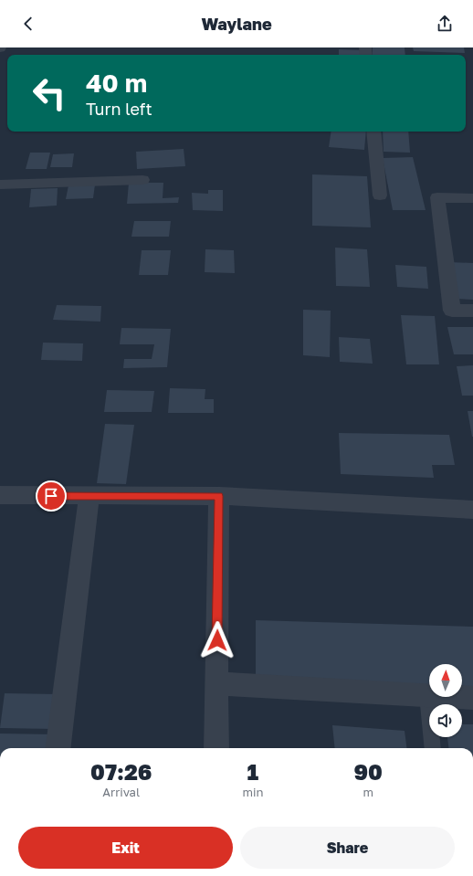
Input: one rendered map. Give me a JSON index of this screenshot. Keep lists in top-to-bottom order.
{
  "north": "top",
  "page": {
    "header": "Waylane",
    "turn": ["40 m", "Turn left"],
    "eta": [
      "07:26",
      "Arrival",
      "1",
      "min",
      "90",
      "m"
    ],
    "buttons": ["Exit", "Share"]
  }
}
